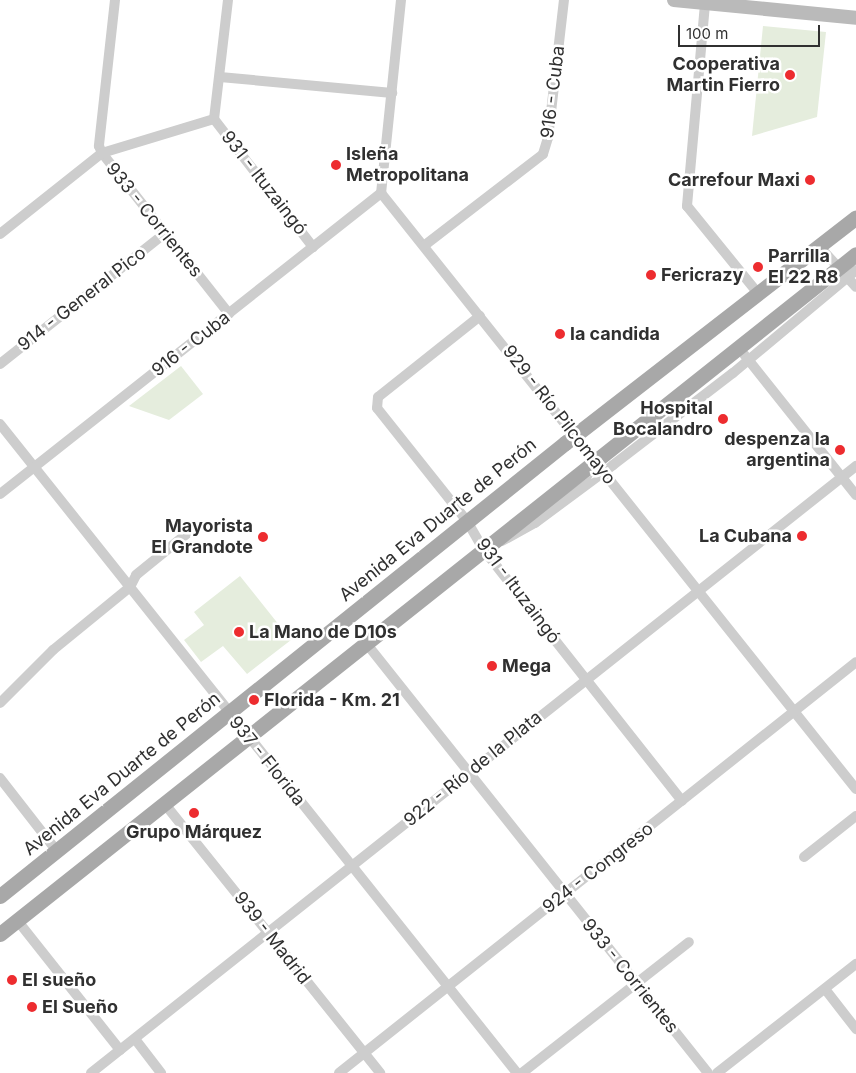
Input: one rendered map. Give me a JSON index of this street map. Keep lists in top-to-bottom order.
{
  "streets": {
    "main road": ["Avenida Eva Duarte de Perón"],
    "street": [
      "916 - Cuba",
      "931 - Ituzaingó",
      "933 - Corrientes",
      "914 - General Pico",
      "929 - Río Pilcomayo",
      "937 - Florida",
      "922 - Río de la Plata",
      "924 - Congreso",
      "939 - Madrid"
    ]
  },
  "crossings": [
    ["916 - Cuba", "931 - Ituzaingó"],
    ["916 - Cuba", "933 - Corrientes"],
    ["916 - Cuba", "929 - Río Pilcomayo"],
    ["916 - Cuba", "937 - Florida"],
    ["931 - Ituzaingó", "929 - Río Pilcomayo"],
    ["931 - Ituzaingó", "Avenida Eva Duarte de Perón"],
    ["931 - Ituzaingó", "922 - Río de la Plata"],
    ["931 - Ituzaingó", "924 - Congreso"],
    ["933 - Corrientes", "914 - General Pico"],
    ["933 - Corrientes", "922 - Río de la Plata"],
    ["933 - Corrientes", "924 - Congreso"],
    ["929 - Río Pilcomayo", "Avenida Eva Duarte de Perón"],
    ["929 - Río Pilcomayo", "922 - Río de la Plata"],
    ["929 - Río Pilcomayo", "924 - Congreso"],
    ["Avenida Eva Duarte de Perón", "937 - Florida"],
    ["937 - Florida", "922 - Río de la Plata"],
    ["937 - Florida", "924 - Congreso"],
    ["922 - Río de la Plata", "939 - Madrid"],
    ["924 - Congreso", "939 - Madrid"]
  ],
  "places": [
    "Cooperativa Martin Fierro",
    "Isleña Metropolitana",
    "Carrefour Maxi",
    "Parrilla El 22 R8",
    "Fericrazy",
    "la candida",
    "Hospital Bocalandro",
    "despenza la argentina",
    "La Cubana",
    "Mayorista El Grandote",
    "La Mano de D10s",
    "Mega",
    "Florida - Km. 21",
    "Grupo Márquez",
    "El sueño",
    "El Sueño"
  ],
  "scale_bar": "100 m"
}
